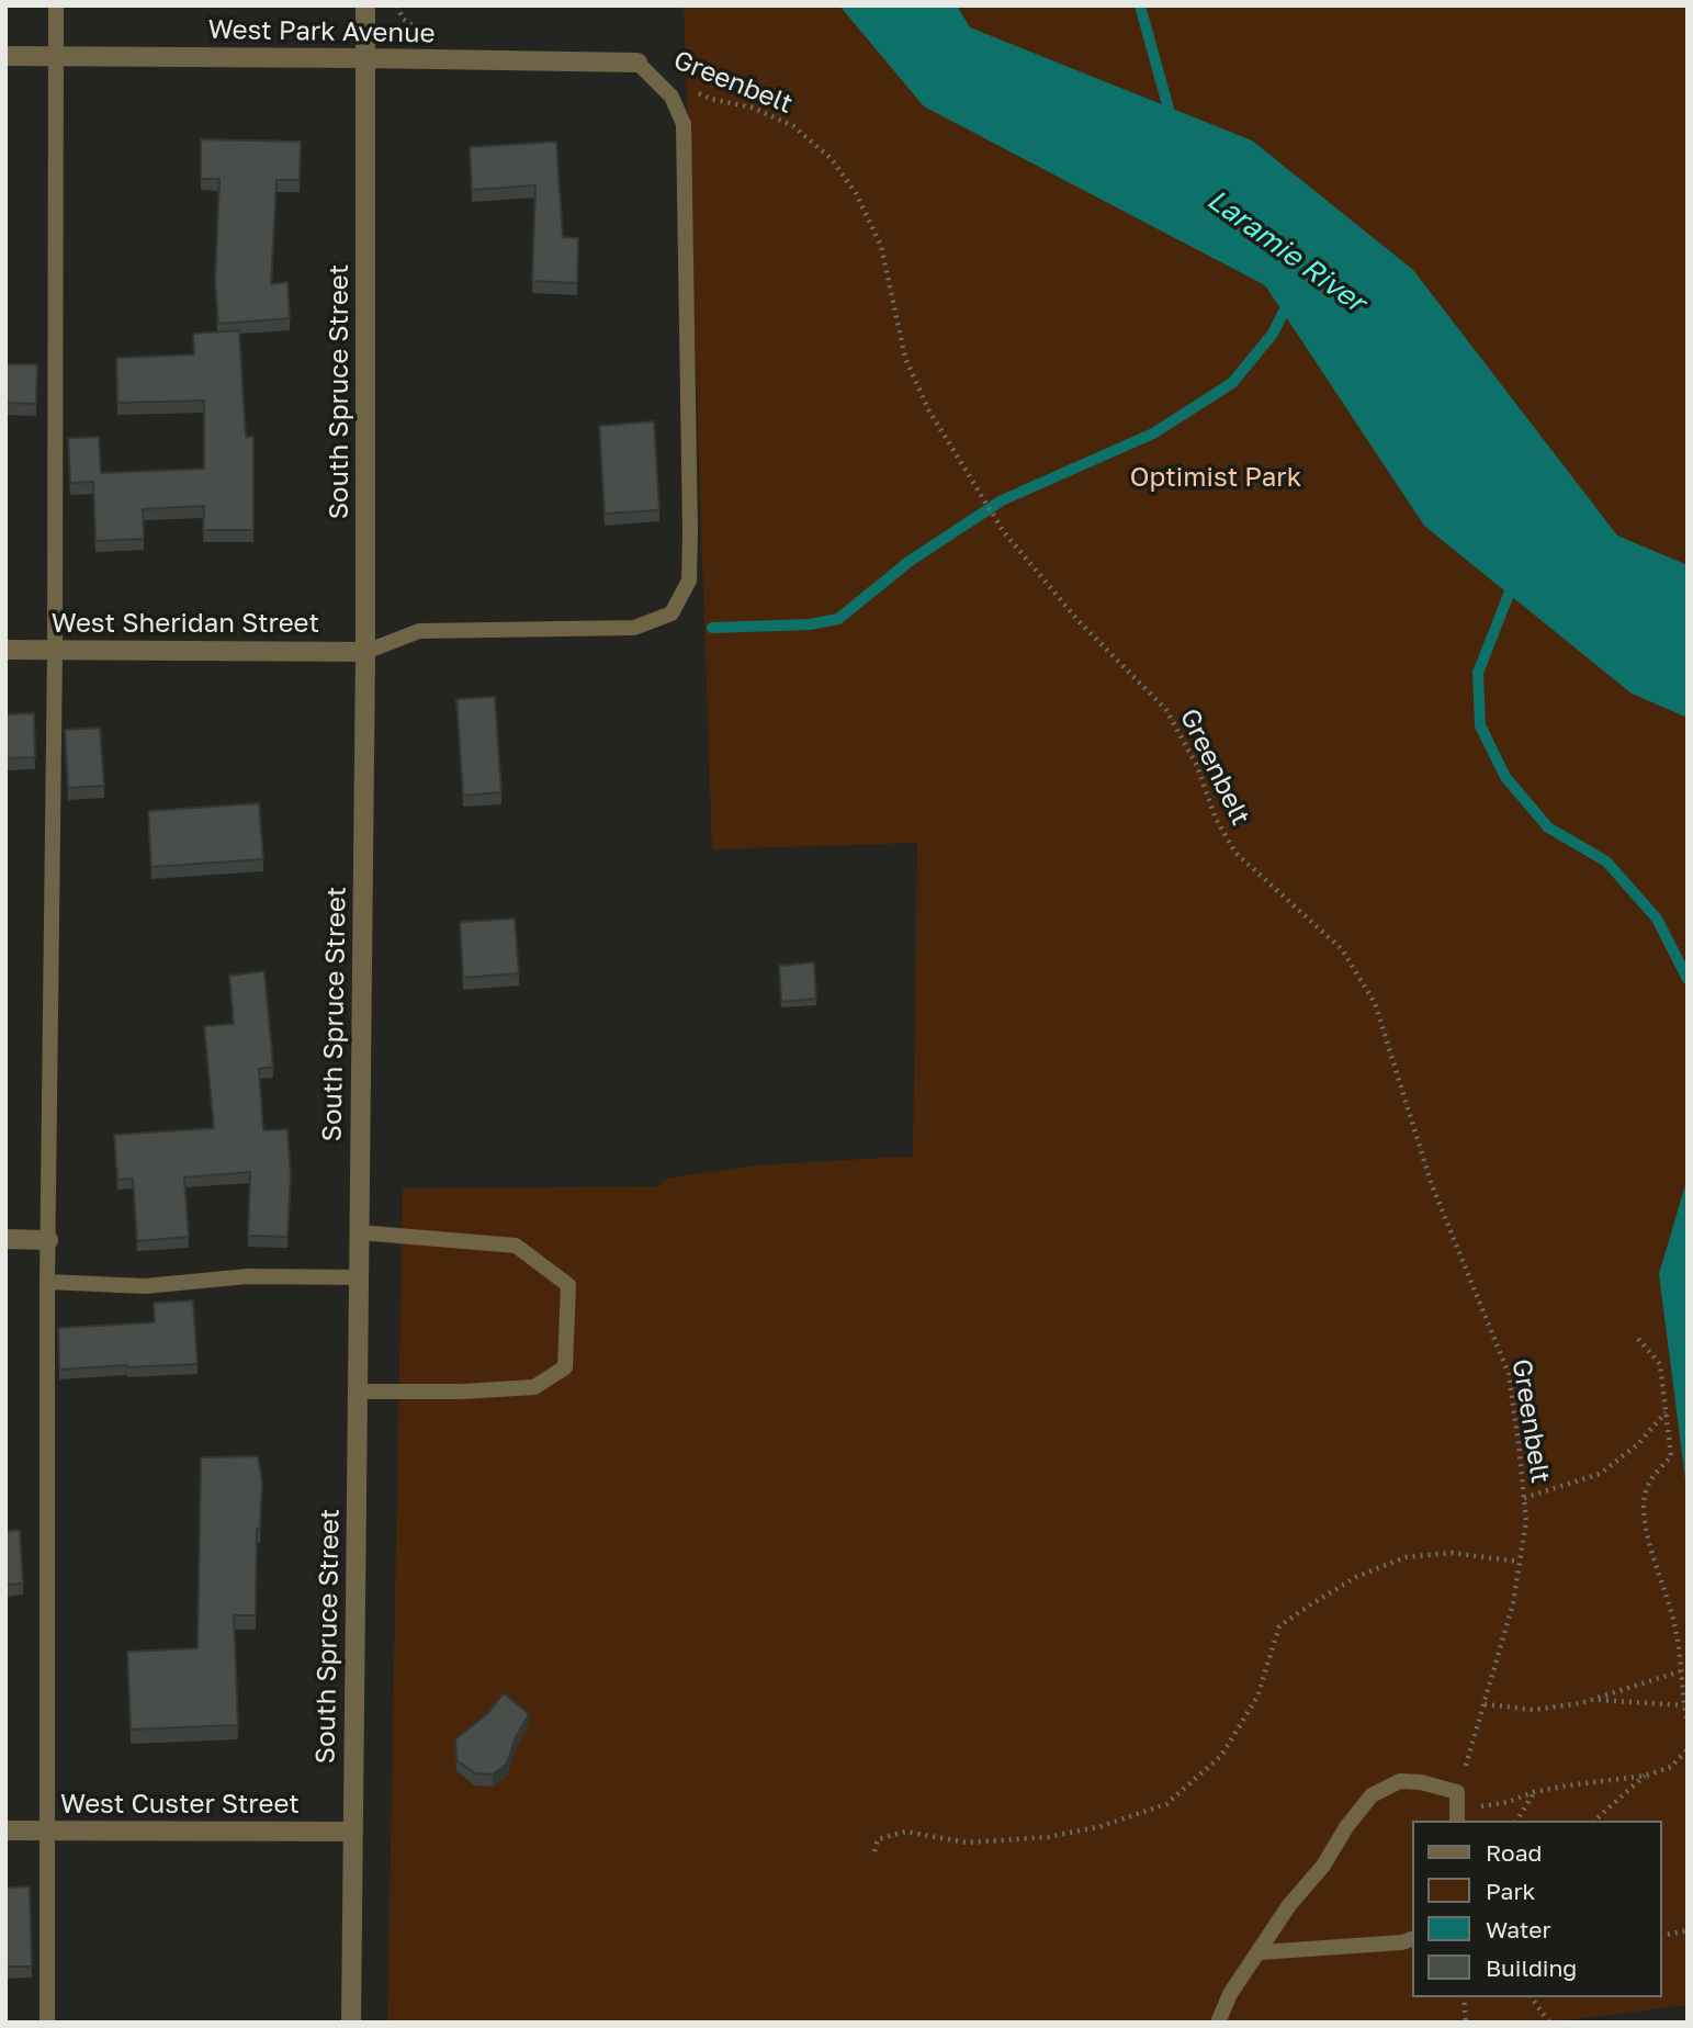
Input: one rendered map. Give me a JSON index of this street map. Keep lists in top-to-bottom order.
{
  "streets": {
    "street": [
      "West Park Avenue",
      "South Spruce Street",
      "West Sheridan Street",
      "West Custer Street"
    ],
    "path": ["Greenbelt"]
  },
  "crossings": [
    ["West Park Avenue", "South Spruce Street"],
    ["South Spruce Street", "West Sheridan Street"],
    ["South Spruce Street", "West Custer Street"]
  ],
  "water": ["Laramie River"],
  "parks": ["Optimist Park"],
  "legend": [
    "Road",
    "Park",
    "Water",
    "Building"
  ]
}
